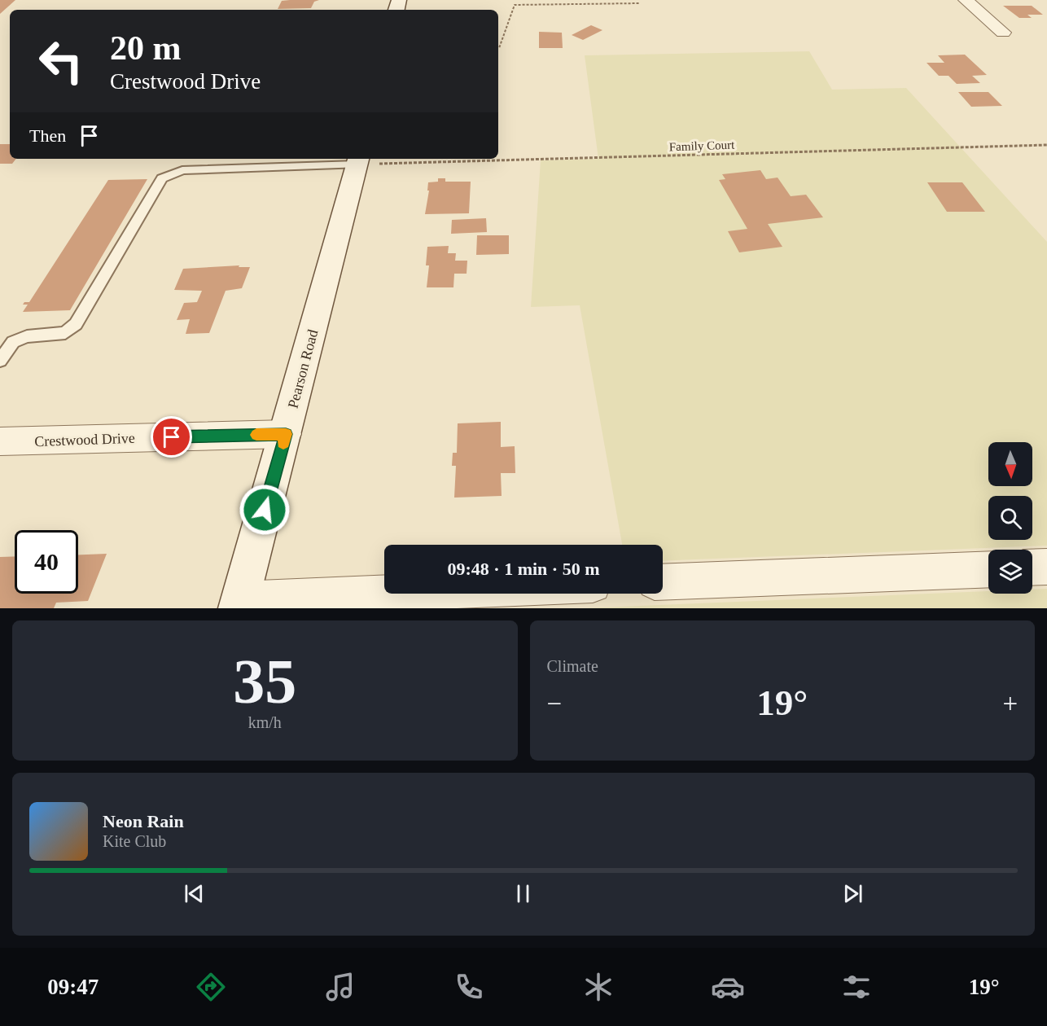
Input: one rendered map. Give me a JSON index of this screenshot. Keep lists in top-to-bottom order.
{
  "streets": {
    "street": ["Pearson Road", "Crestwood Drive"],
    "path": ["Family Court"]
  },
  "crossings": [
    ["Family Court", "Pearson Road"],
    ["Pearson Road", "Crestwood Drive"]
  ],
  "north": "bottom",
  "page": {
    "turn": ["20 m", "Crestwood Drive"],
    "then": "Then",
    "limit": "40",
    "trip": "09:48 · 1 min · 50 m",
    "tile": [
      ["35", "km/h"],
      "Climate"
    ],
    "heat": ["−", "19°", "+"],
    "song": ["Neon Rain", "Kite Club"],
    "tabs": ["09:47", "19°"]
  }
}
